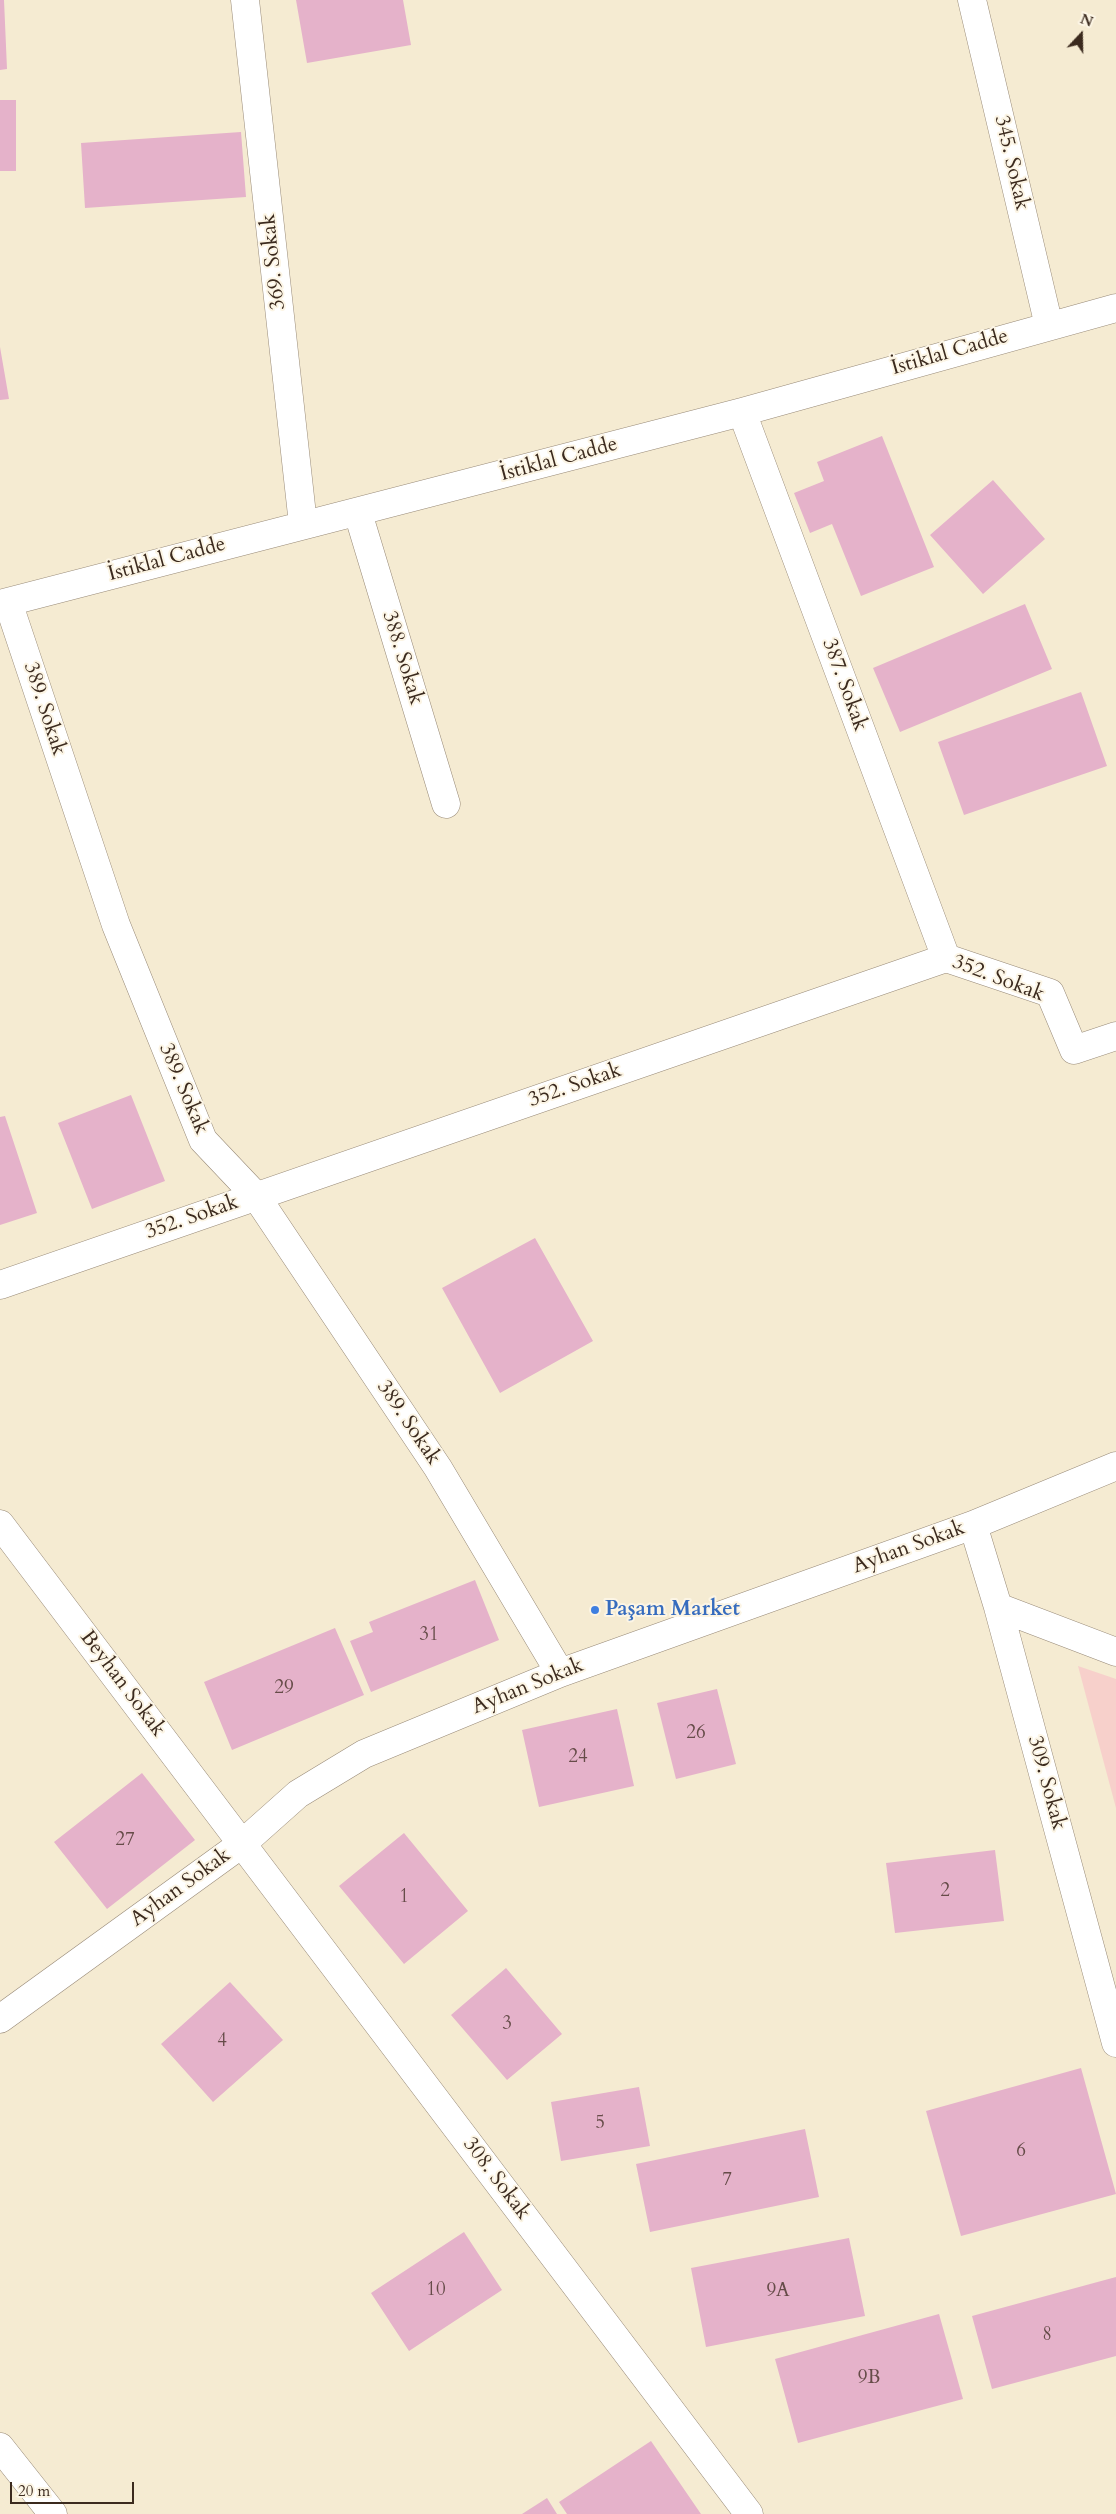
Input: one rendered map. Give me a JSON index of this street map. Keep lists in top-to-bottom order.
{
  "streets": {
    "street": [
      "345. Sokak",
      "369. Sokak",
      "İstiklal Cadde",
      "388. Sokak",
      "387. Sokak",
      "389. Sokak",
      "352. Sokak",
      "Ayhan Sokak",
      "Beyhan Sokak",
      "309. Sokak",
      "308. Sokak"
    ]
  },
  "crossings": [
    ["345. Sokak", "İstiklal Cadde"],
    ["369. Sokak", "İstiklal Cadde"],
    ["İstiklal Cadde", "388. Sokak"],
    ["İstiklal Cadde", "387. Sokak"],
    ["İstiklal Cadde", "389. Sokak"],
    ["387. Sokak", "352. Sokak"],
    ["389. Sokak", "352. Sokak"],
    ["389. Sokak", "Ayhan Sokak"],
    ["Ayhan Sokak", "Beyhan Sokak"],
    ["Ayhan Sokak", "309. Sokak"],
    ["Ayhan Sokak", "308. Sokak"],
    ["Beyhan Sokak", "308. Sokak"]
  ],
  "places": ["Paşam Market"],
  "house_numbers": [
    "31",
    "29",
    "26",
    "24",
    "27",
    "2",
    "1",
    "3",
    "4",
    "5",
    "6",
    "7",
    "10",
    "9A",
    "8",
    "9B"
  ],
  "scale_bar": "20 m",
  "north": "top"
}
